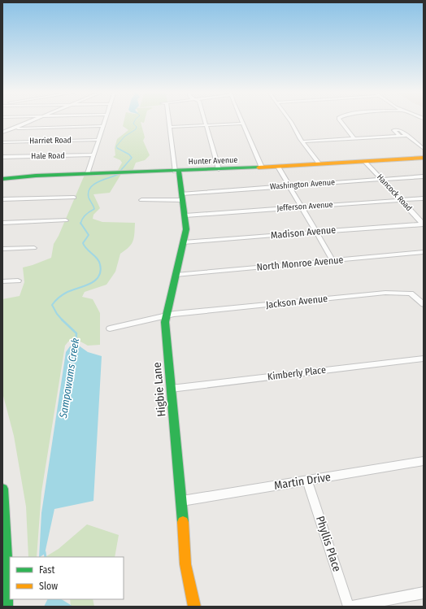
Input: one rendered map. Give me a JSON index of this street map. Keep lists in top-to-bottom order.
{
  "streets": {
    "street": [
      "Harriet Road",
      "Hale Road",
      "Hunter Avenue",
      "Washington Avenue",
      "Hancock Road",
      "Jefferson Avenue",
      "Madison Avenue",
      "North Monroe Avenue",
      "Jackson Avenue",
      "Kimberly Place",
      "Higbie Lane",
      "Martin Drive",
      "Phyllis Place"
    ]
  },
  "crossings": [
    ["Hunter Avenue", "Hancock Road"],
    ["Hunter Avenue", "Higbie Lane"],
    ["Washington Avenue", "Hancock Road"],
    ["Washington Avenue", "Higbie Lane"],
    ["Hancock Road", "Jefferson Avenue"],
    ["Hancock Road", "Madison Avenue"],
    ["Jefferson Avenue", "Higbie Lane"],
    ["Madison Avenue", "Higbie Lane"],
    ["North Monroe Avenue", "Higbie Lane"],
    ["Jackson Avenue", "Higbie Lane"],
    ["Kimberly Place", "Higbie Lane"],
    ["Higbie Lane", "Martin Drive"],
    ["Martin Drive", "Phyllis Place"]
  ],
  "water": ["Sampawams Creek"],
  "legend": ["Fast", "Slow"]
}
